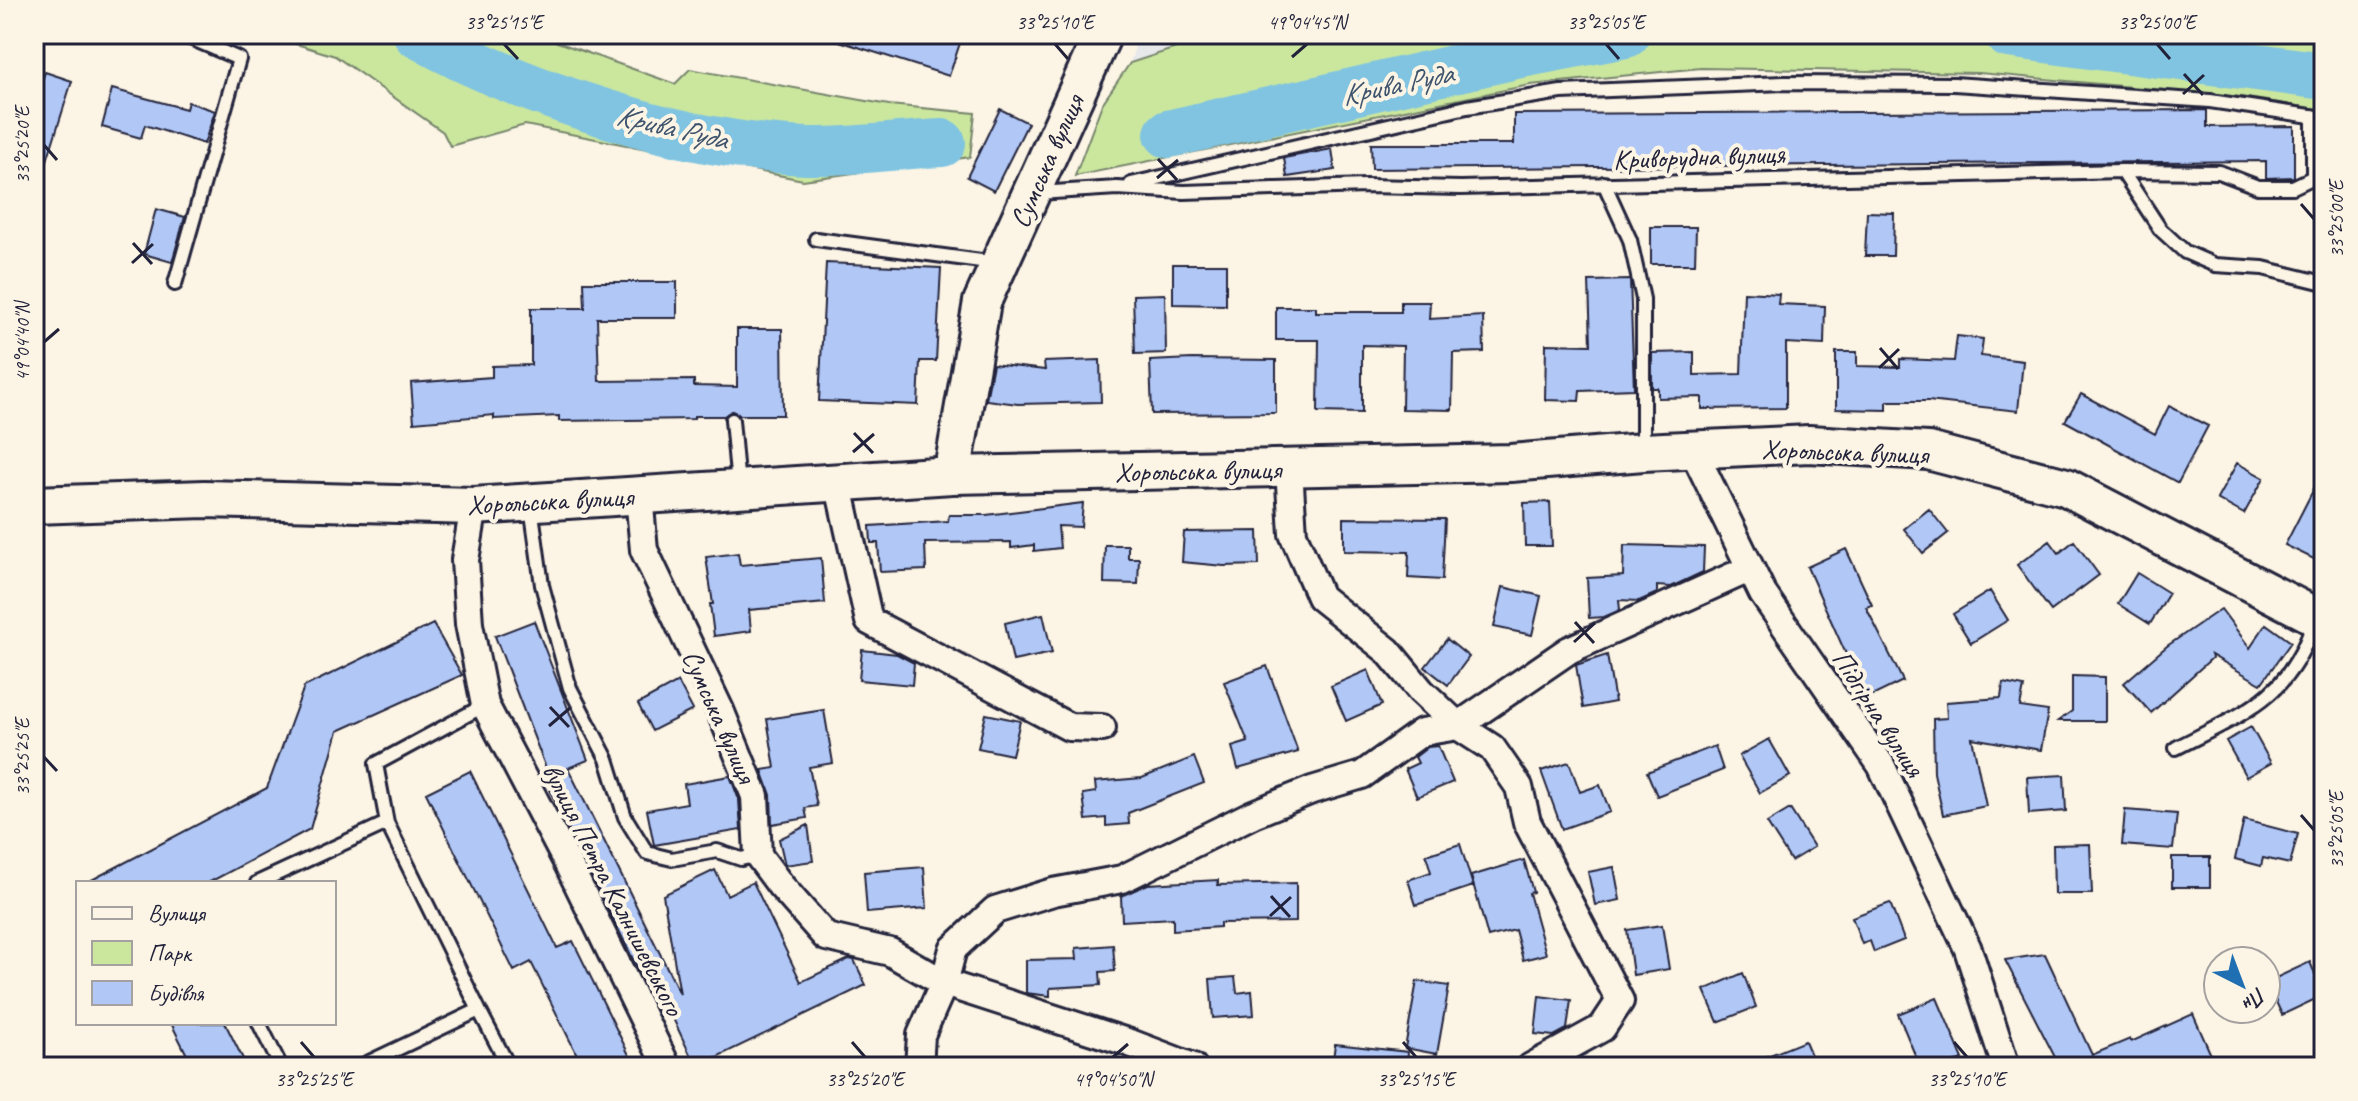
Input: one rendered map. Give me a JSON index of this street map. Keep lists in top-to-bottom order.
{
  "streets": {
    "street": [
      "Сумська вулиця",
      "Хорольська вулиця",
      "Підгірна вулиця",
      "вулиця Петра Калнишевського"
    ],
    "lane": ["Криворудна вулиця"]
  },
  "crossings": [
    ["Криворудна вулиця", "Сумська вулиця"],
    ["Сумська вулиця", "Хорольська вулиця"],
    ["Хорольська вулиця", "Підгірна вулиця"],
    ["Хорольська вулиця", "вулиця Петра Калнишевського"]
  ],
  "water": ["Крива Руда"],
  "legend": ["Вулиця", "Парк", "Будівля"],
  "north": "bottom right",
  "coordinates": [
    "33°25'15\"E",
    "33°25'10\"E",
    "49°04'45\"N",
    "33°25'05\"E",
    "33°25'00\"E",
    "33°25'20\"E",
    "49°04'40\"N",
    "33°25'25\"E",
    "49°04'50\"N"
  ]
}
